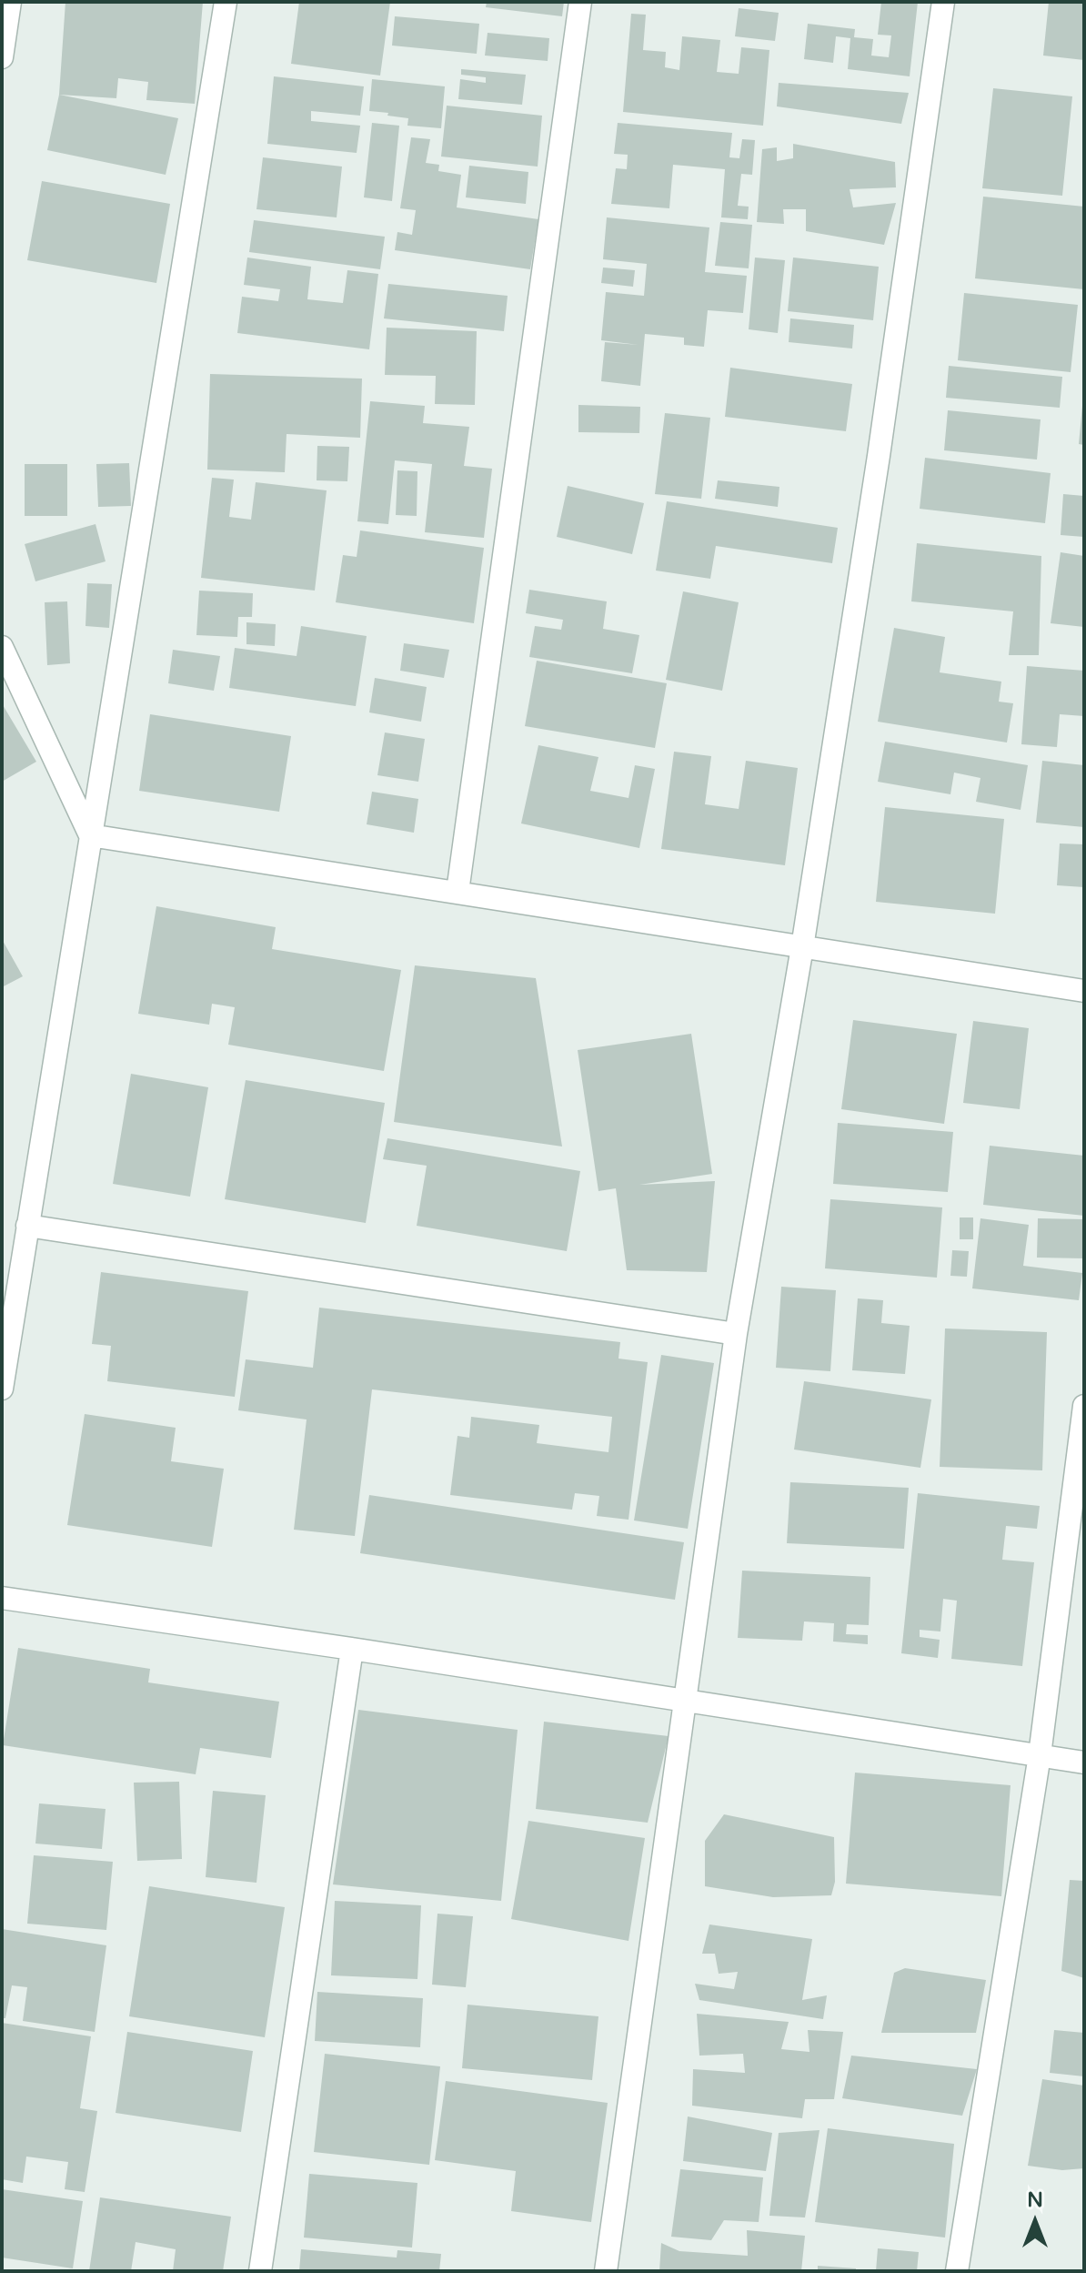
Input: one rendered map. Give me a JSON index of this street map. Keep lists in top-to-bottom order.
{
  "north": "top"
}
